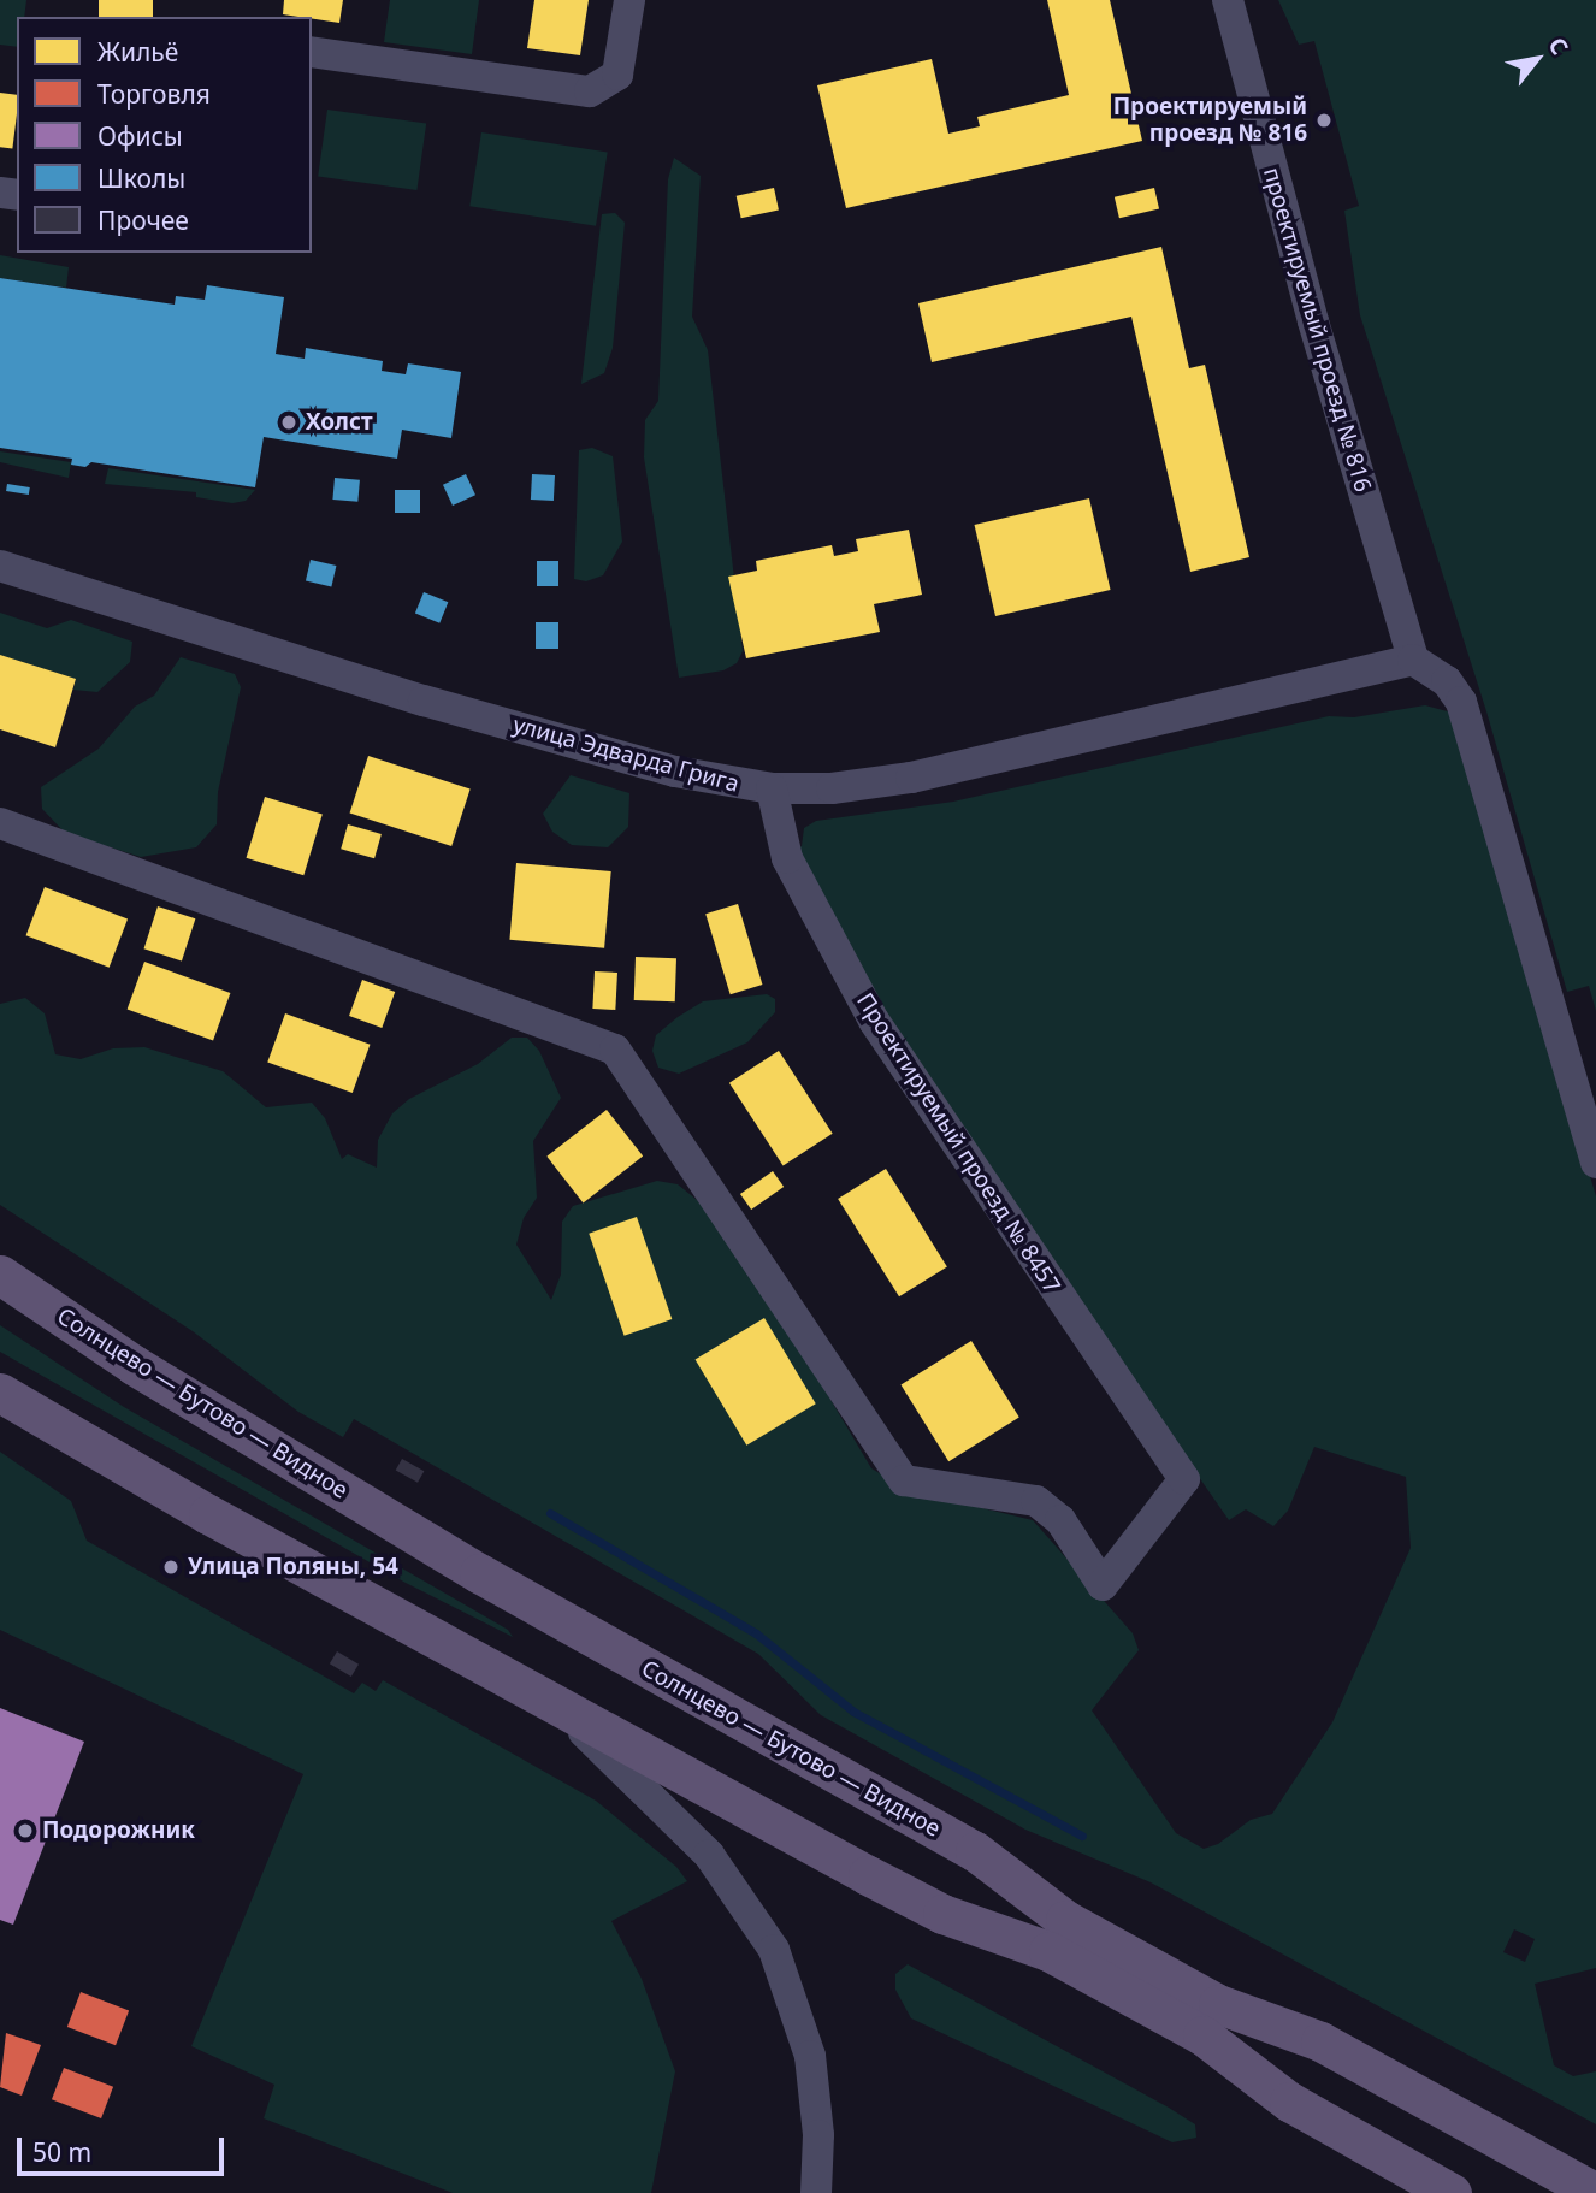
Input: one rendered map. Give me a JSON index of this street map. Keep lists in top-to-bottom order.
{
  "streets": {
    "main road": ["Солнцево — Бутово — Видное"],
    "street": ["проектируемый проезд № 816", "улица Эдварда Грига", "Проектируемый проезд № 8457"]
  },
  "crossings": [
    ["проектируемый проезд № 816", "улица Эдварда Грига"],
    ["улица Эдварда Грига", "Проектируемый проезд № 8457"]
  ],
  "places": [
    "Проектируемый проезд № 816",
    "Холст",
    "Улица Поляны, 54",
    "Подорожник"
  ],
  "legend": [
    "Жильё",
    "Торговля",
    "Офисы",
    "Школы",
    "Прочее"
  ],
  "scale_bar": "50 m",
  "north": "top right"
}
